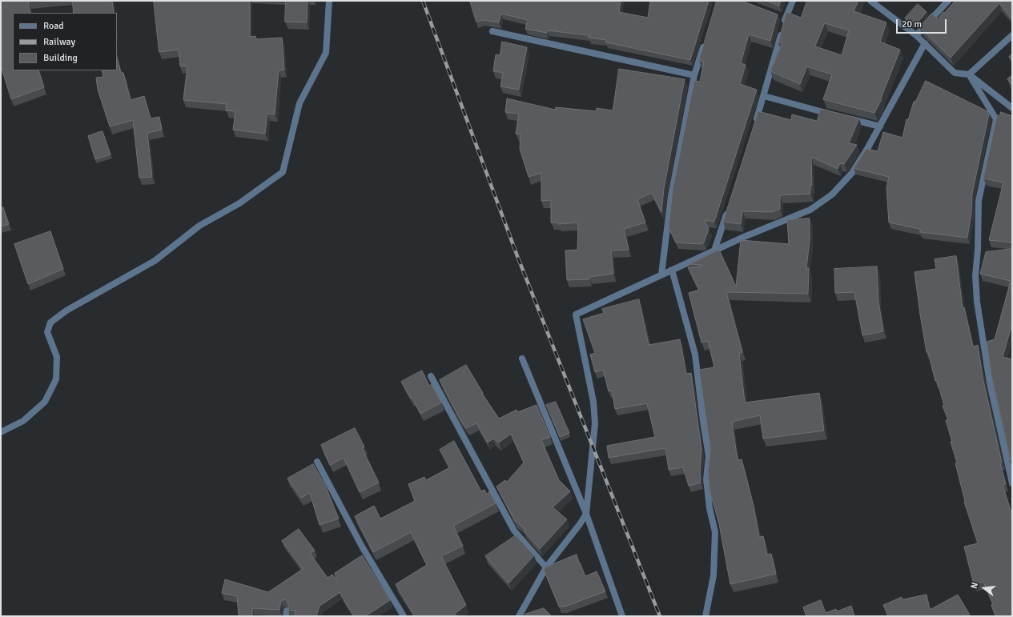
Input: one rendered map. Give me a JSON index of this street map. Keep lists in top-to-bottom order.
{
  "legend": ["Road", "Railway", "Building"],
  "scale_bar": "20 m",
  "north": "left"
}
